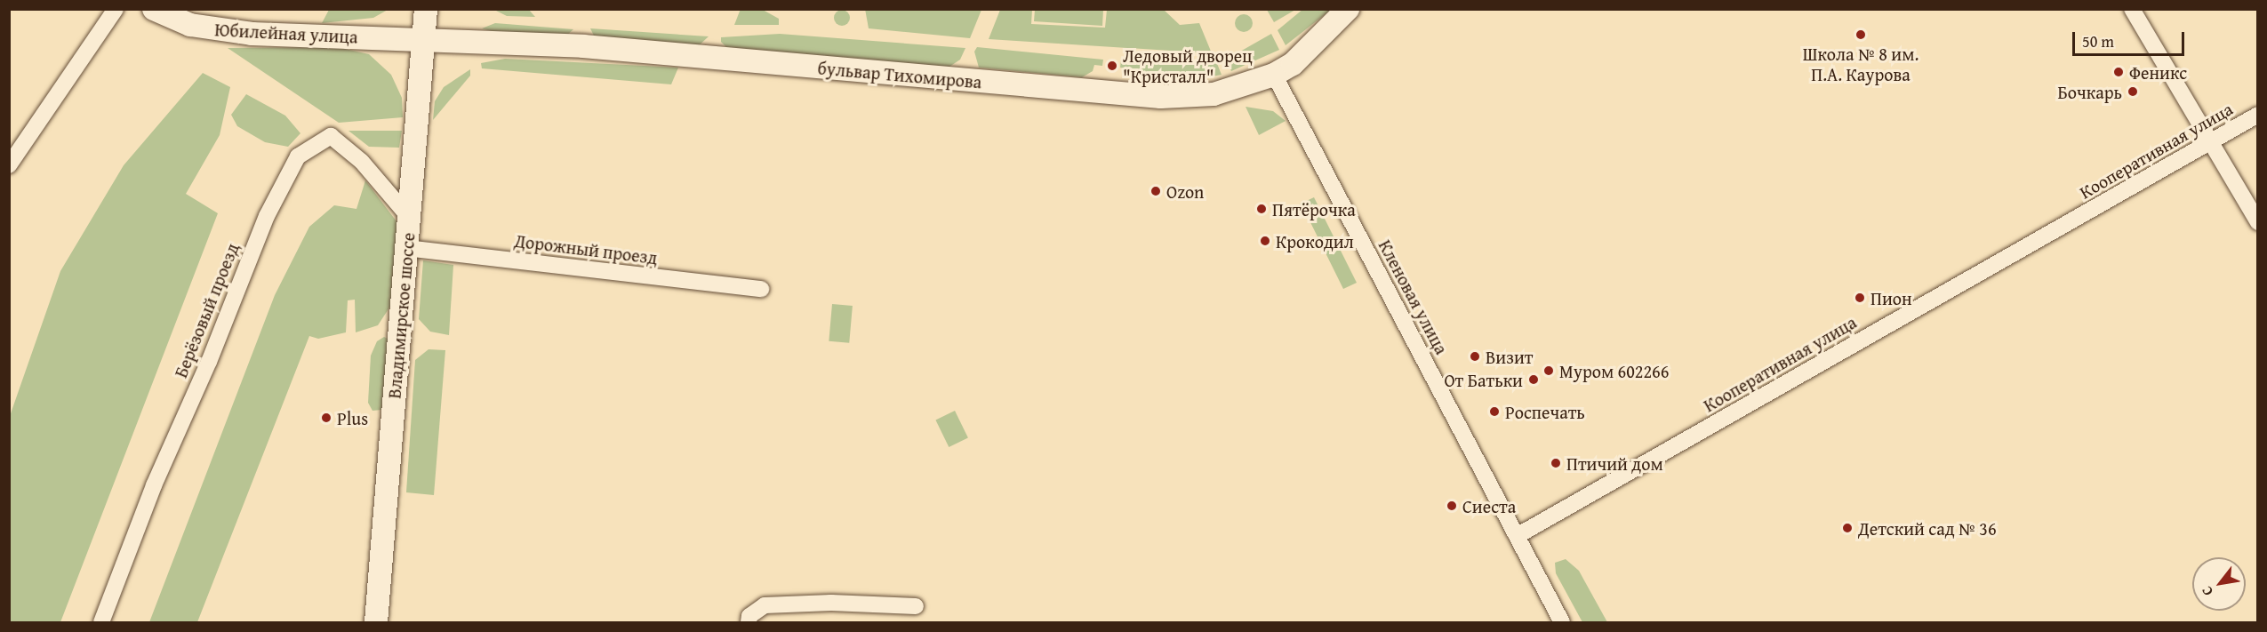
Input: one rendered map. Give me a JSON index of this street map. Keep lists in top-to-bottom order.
{
  "streets": {
    "street": [
      "Юбилейная улица",
      "бульвар Тихомирова",
      "Кооперативная улица",
      "Дорожный проезд",
      "Кленовая улица",
      "Берёзовый проезд",
      "Владимирское шоссе"
    ]
  },
  "crossings": [
    ["Юбилейная улица", "бульвар Тихомирова"],
    ["Юбилейная улица", "Владимирское шоссе"],
    ["бульвар Тихомирова", "Кленовая улица"],
    ["бульвар Тихомирова", "Владимирское шоссе"],
    ["Кооперативная улица", "Кленовая улица"],
    ["Дорожный проезд", "Владимирское шоссе"],
    ["Берёзовый проезд", "Владимирское шоссе"]
  ],
  "places": [
    "Школа № 8 им. П.А. Каурова",
    "Ледовый дворец \"Кристалл\"",
    "Феникс",
    "Бочкарь",
    "Ozon",
    "Пятёрочка",
    "Крокодил",
    "Пион",
    "Визит",
    "Муром 602266",
    "От Батьки",
    "Роспечать",
    "Plus",
    "Птичий дом",
    "Сиеста",
    "Детский сад № 36"
  ],
  "scale_bar": "50 m",
  "north": "bottom left"
}
